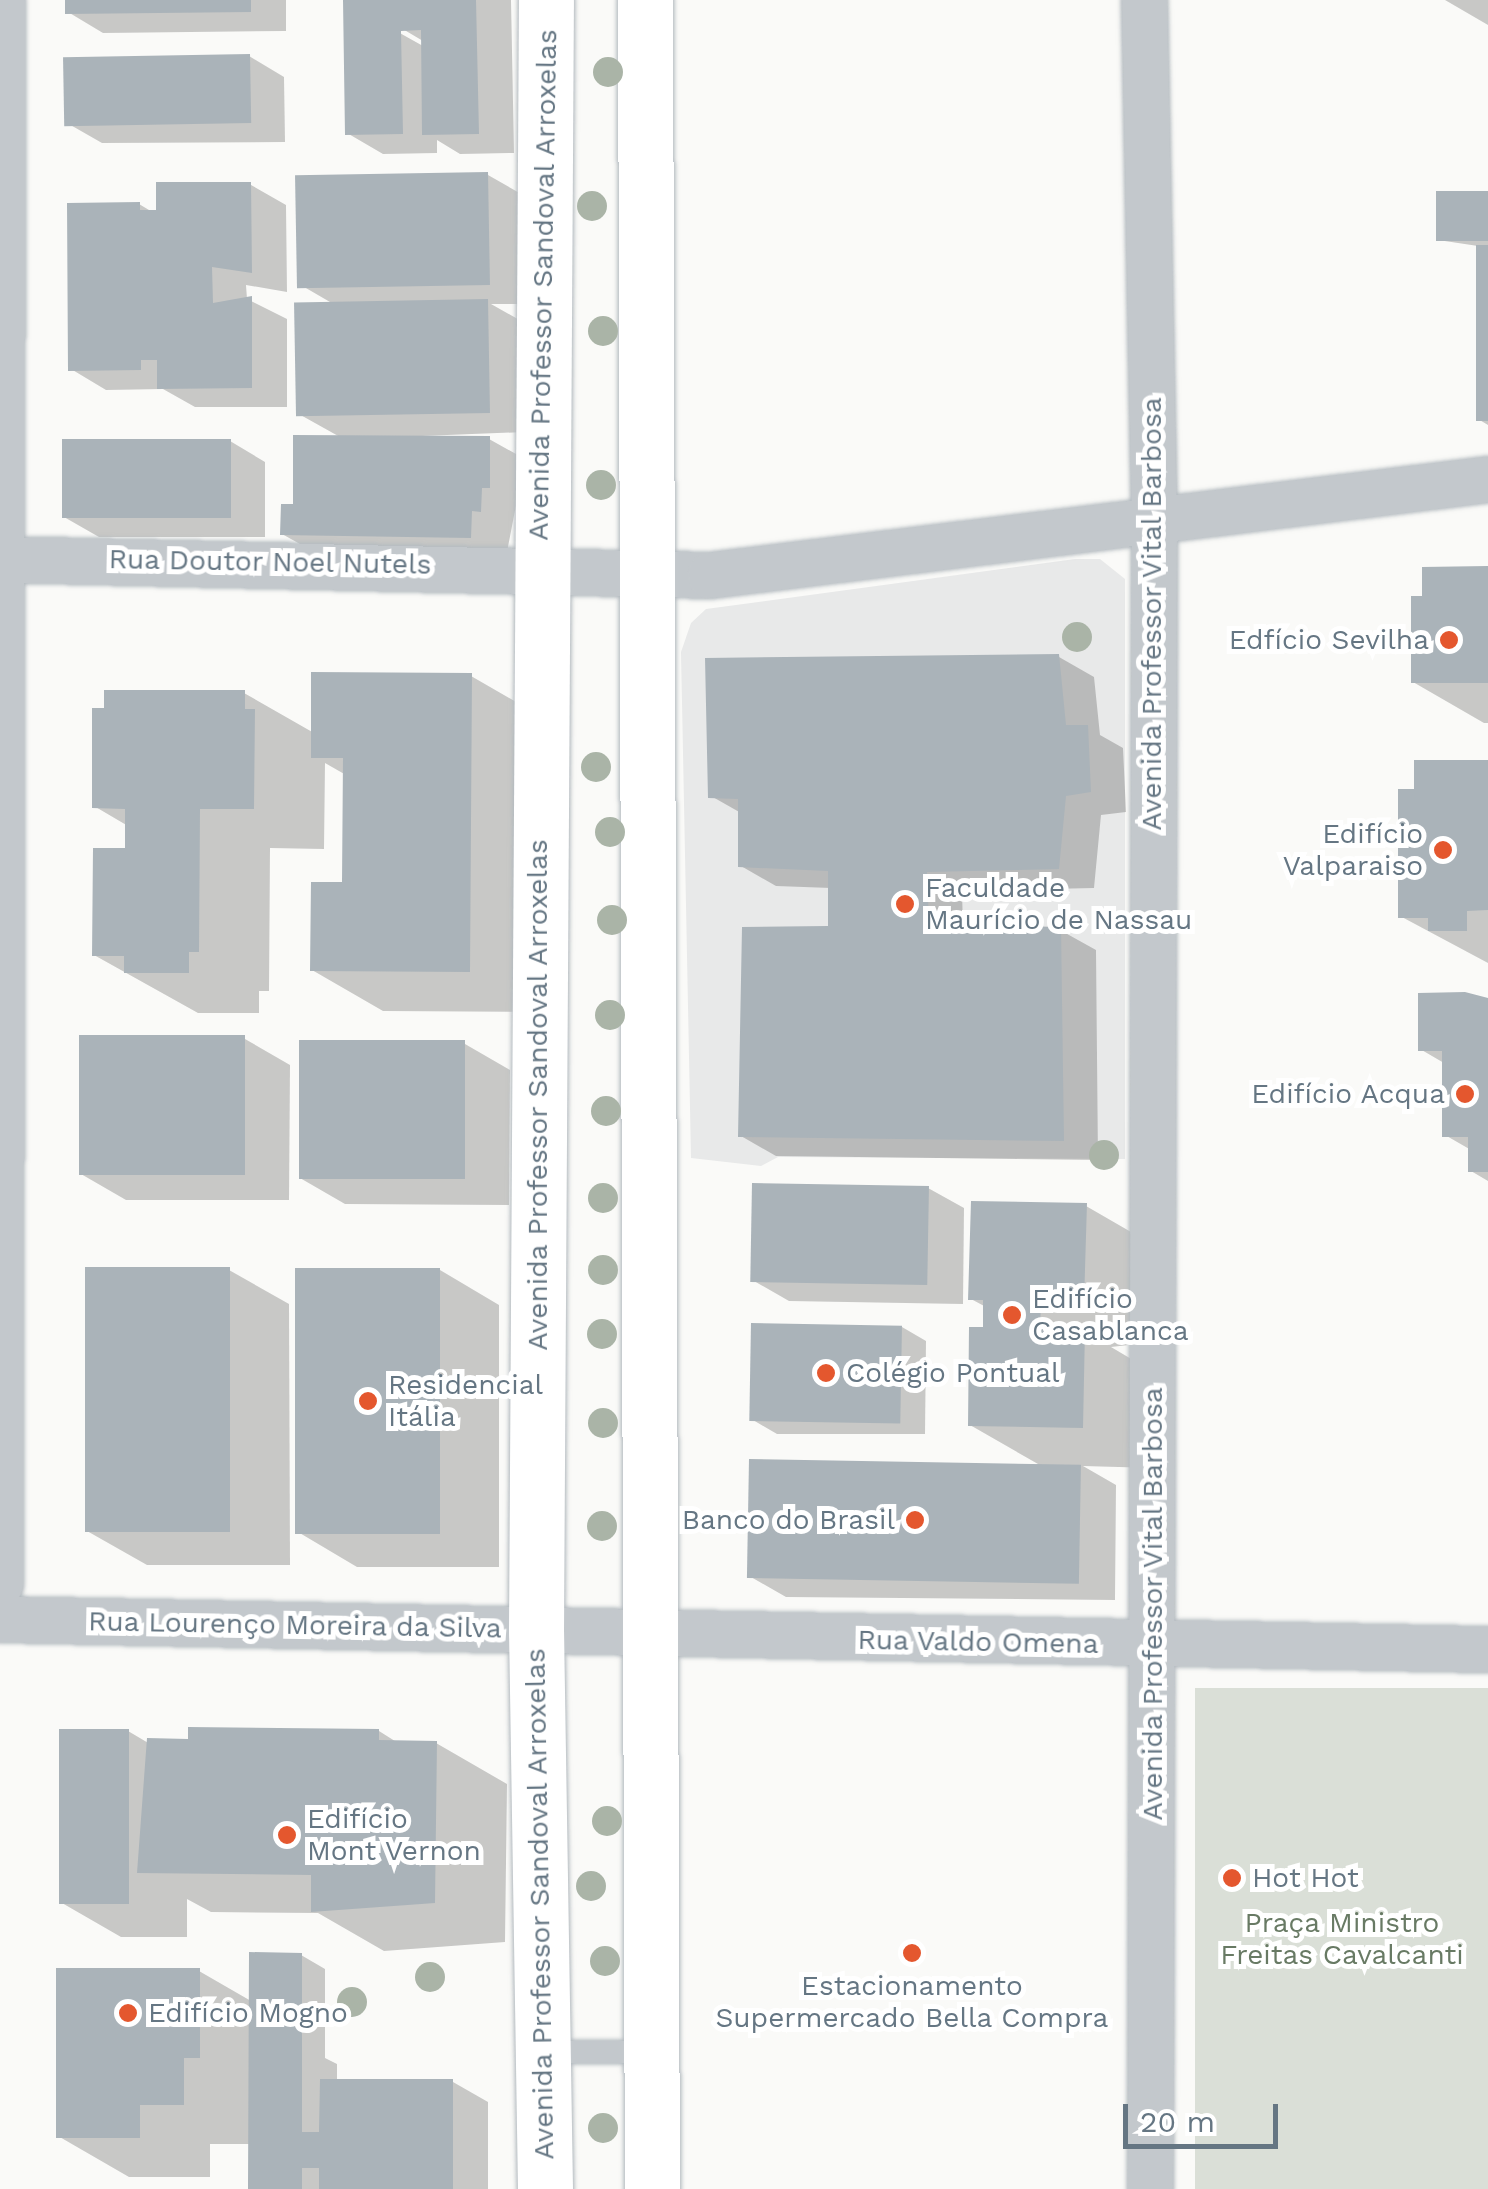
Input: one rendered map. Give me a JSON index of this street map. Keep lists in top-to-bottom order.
{
  "streets": {
    "street": [
      "Avenida Professor Sandoval Arroxelas",
      "Rua Doutor Noel Nutels",
      "Avenida Professor Vital Barbosa",
      "Rua Lourenço Moreira da Silva",
      "Rua Valdo Omena"
    ]
  },
  "crossings": [
    ["Avenida Professor Sandoval Arroxelas", "Rua Doutor Noel Nutels"],
    ["Avenida Professor Sandoval Arroxelas", "Rua Lourenço Moreira da Silva"],
    ["Rua Doutor Noel Nutels", "Avenida Professor Vital Barbosa"],
    ["Avenida Professor Vital Barbosa", "Rua Valdo Omena"],
    ["Rua Lourenço Moreira da Silva", "Rua Valdo Omena"]
  ],
  "parks": ["Praça Ministro Freitas Cavalcanti"],
  "places": [
    "Edfício Sevilha",
    "Edifício Valparaiso",
    "Faculdade Maurício de Nassau",
    "Edifício Acqua",
    "Edifício Casablanca",
    "Colégio Pontual",
    "Residencial Itália",
    "Banco do Brasil",
    "Edifício Mont Vernon",
    "Hot Hot",
    "Estacionamento Supermercado Bella Compra",
    "Edifício Mogno"
  ],
  "scale_bar": "20 m"
}
